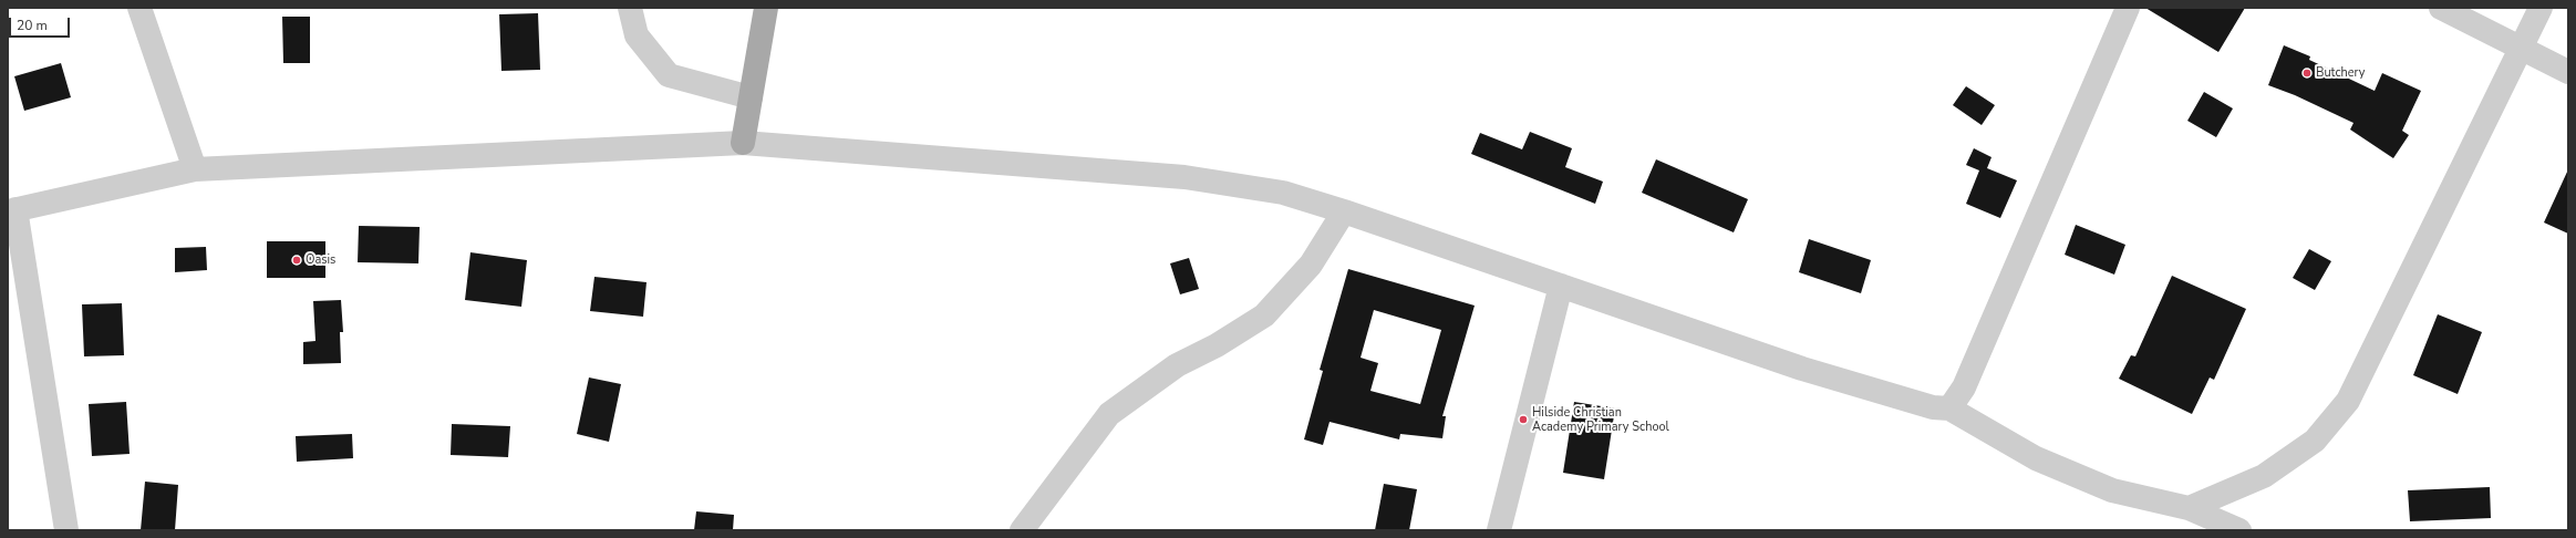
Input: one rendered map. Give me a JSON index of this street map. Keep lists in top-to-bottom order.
{
  "places": ["Butchery", "Oasis", "Hilside Christian Academy Primary School"],
  "scale_bar": "20 m"
}
